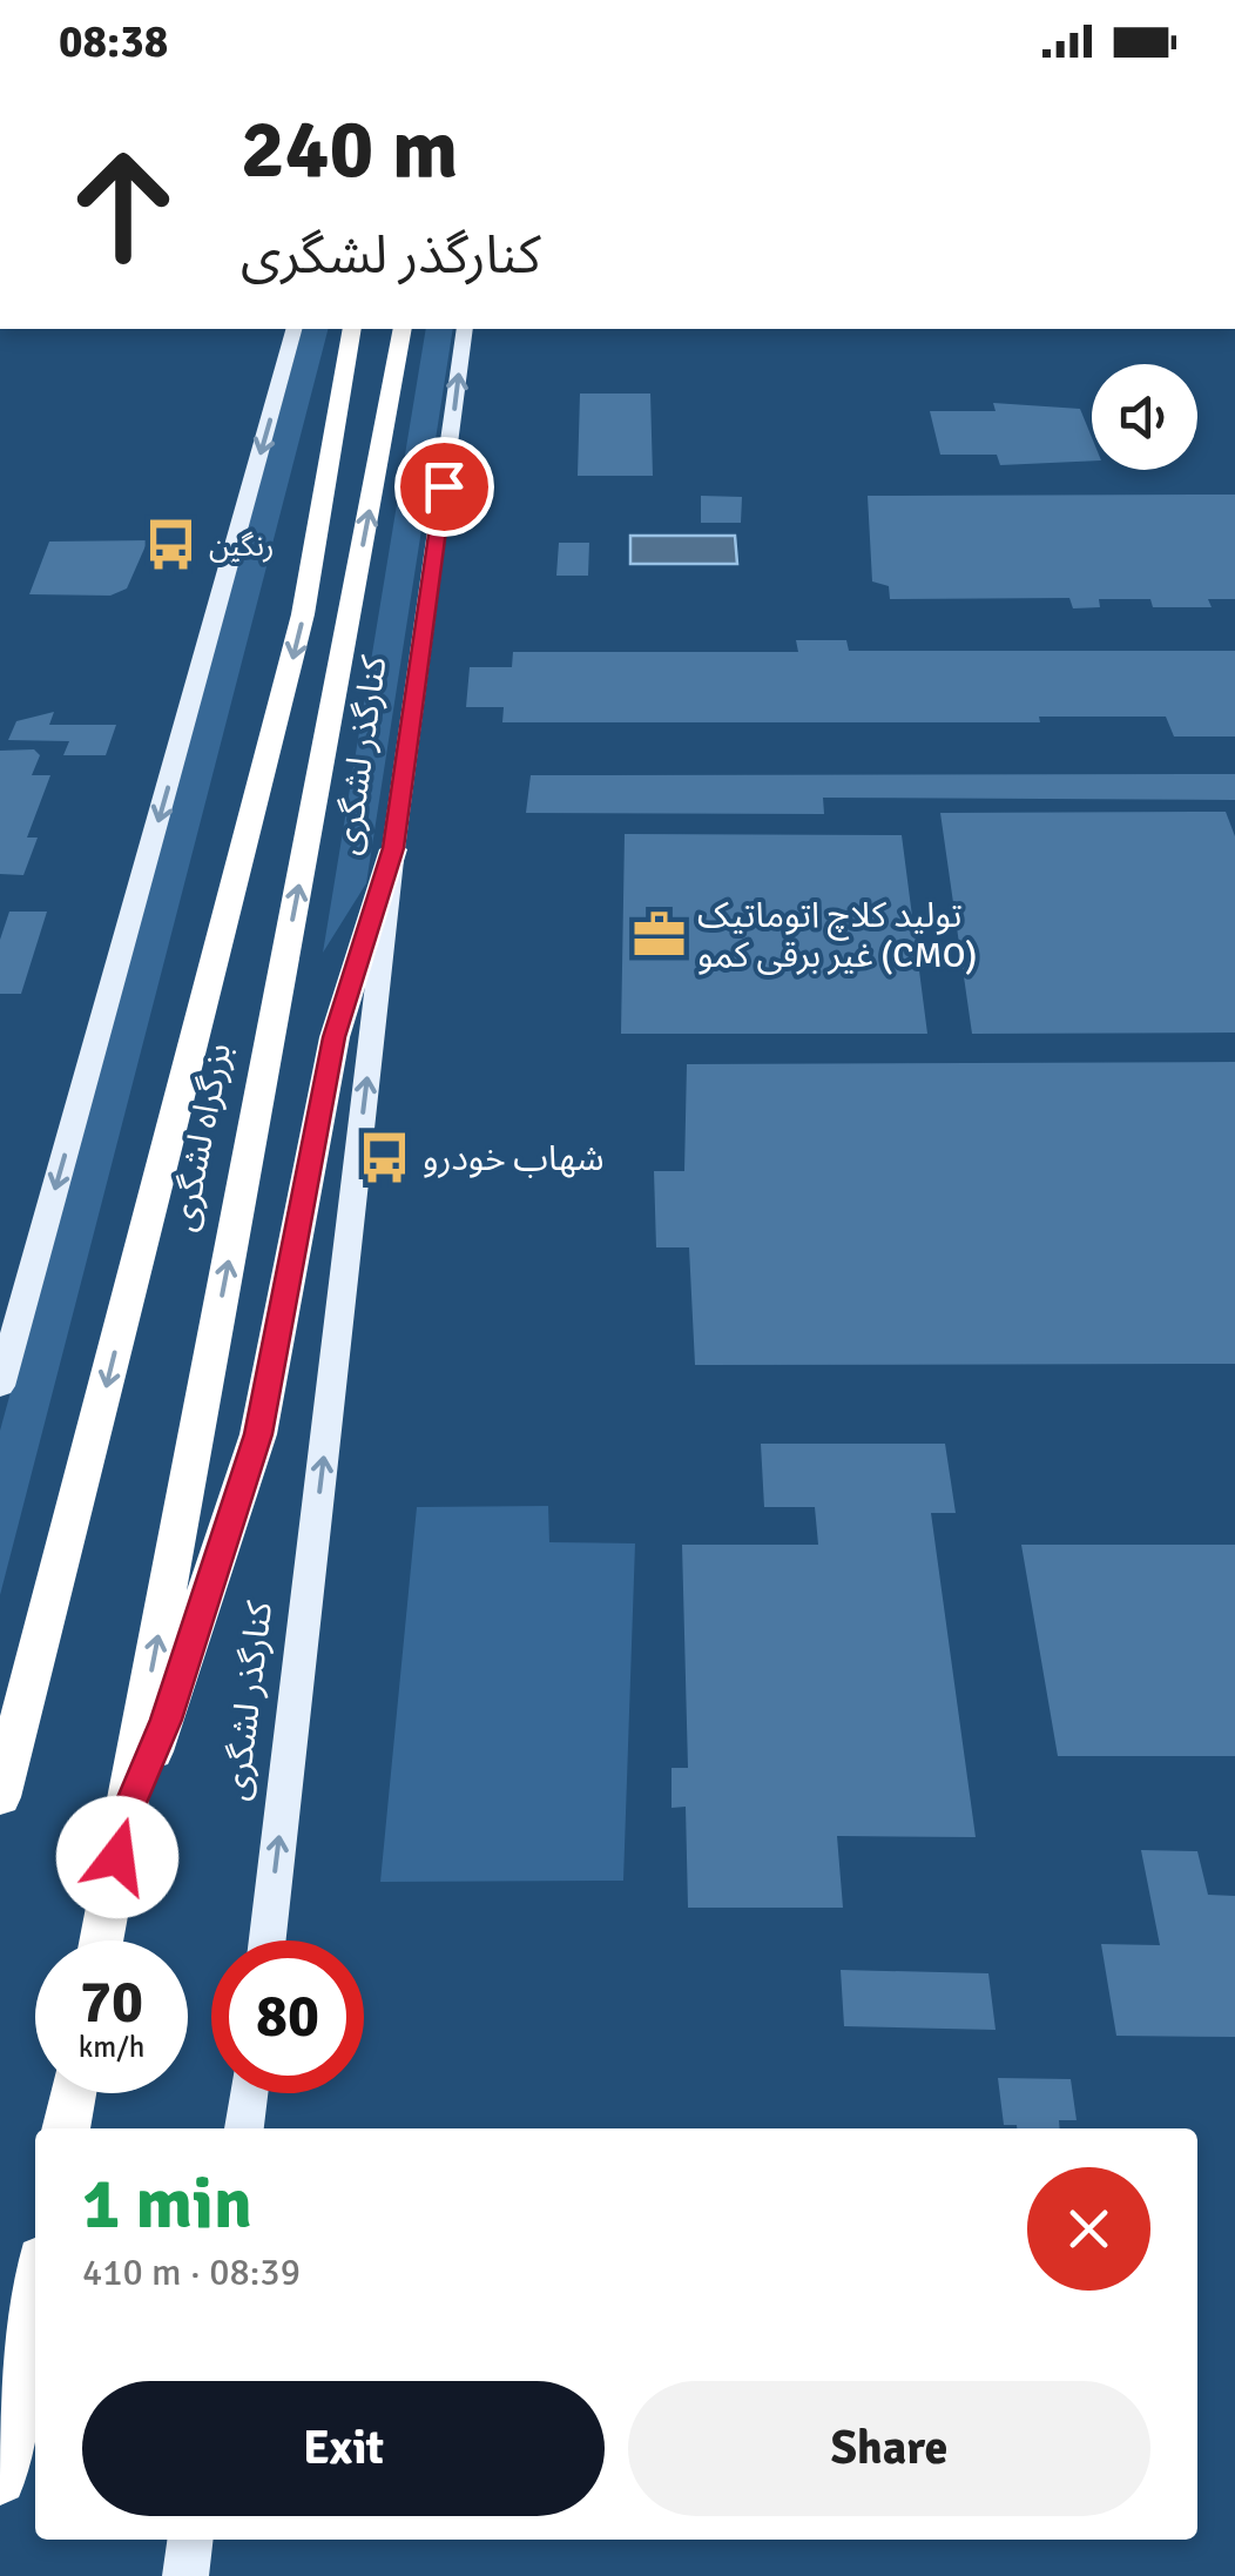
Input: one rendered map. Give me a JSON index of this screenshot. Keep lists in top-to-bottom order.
{
  "streets": {
    "highway": ["بزرگراه لشگری"],
    "main road": ["کنارگذر لشگری"]
  },
  "places": {
    "bus stop": ["رنگین", "شهاب خودرو"],
    "office": ["تولید کلاچ اتوماتیک غیر برقی کمو (CMO)"]
  },
  "page": {
    "status": "08:38",
    "turn": ["240 m", "کنارگذر لشگری"],
    "speed": "70 km/h",
    "limit": "80",
    "heading": ["1 min", "410 m · 08:39"],
    "buttons": ["Exit", "Share"]
  }
}
